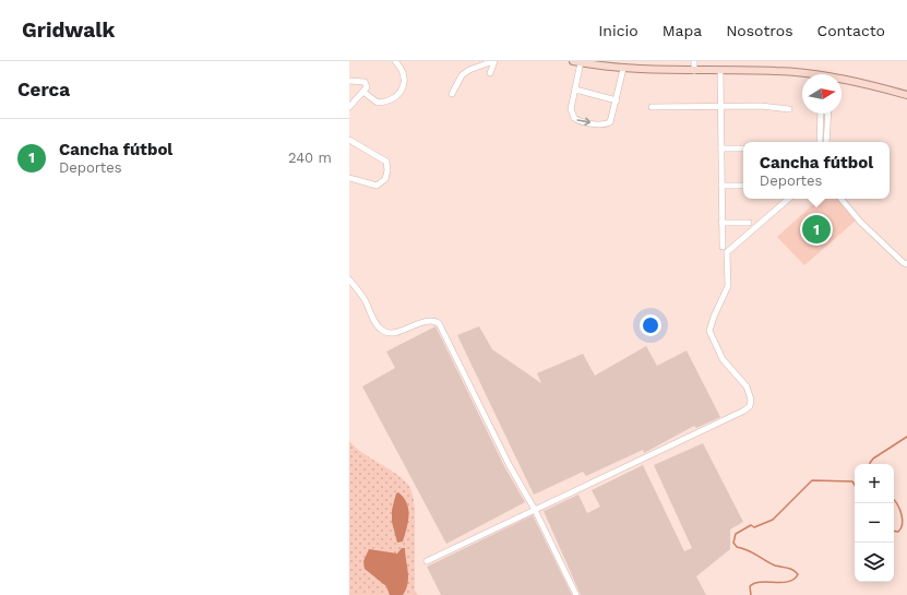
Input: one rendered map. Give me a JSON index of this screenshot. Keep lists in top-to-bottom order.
{
  "north": "right",
  "page": {
    "header": "Gridwalk",
    "nav": [
      "Inicio",
      "Mapa",
      "Nosotros",
      "Contacto"
    ],
    "heading": "Cerca",
    "list": [
      {
        "mark": "1",
        "name": "Cancha fútbol",
        "note": "Deportes",
        "value": "240 m"
      }
    ],
    "popup": ["Cancha fútbol", "Deportes"],
    "pins": "1",
    "map_buttons": ["+", "−"]
  }
}
